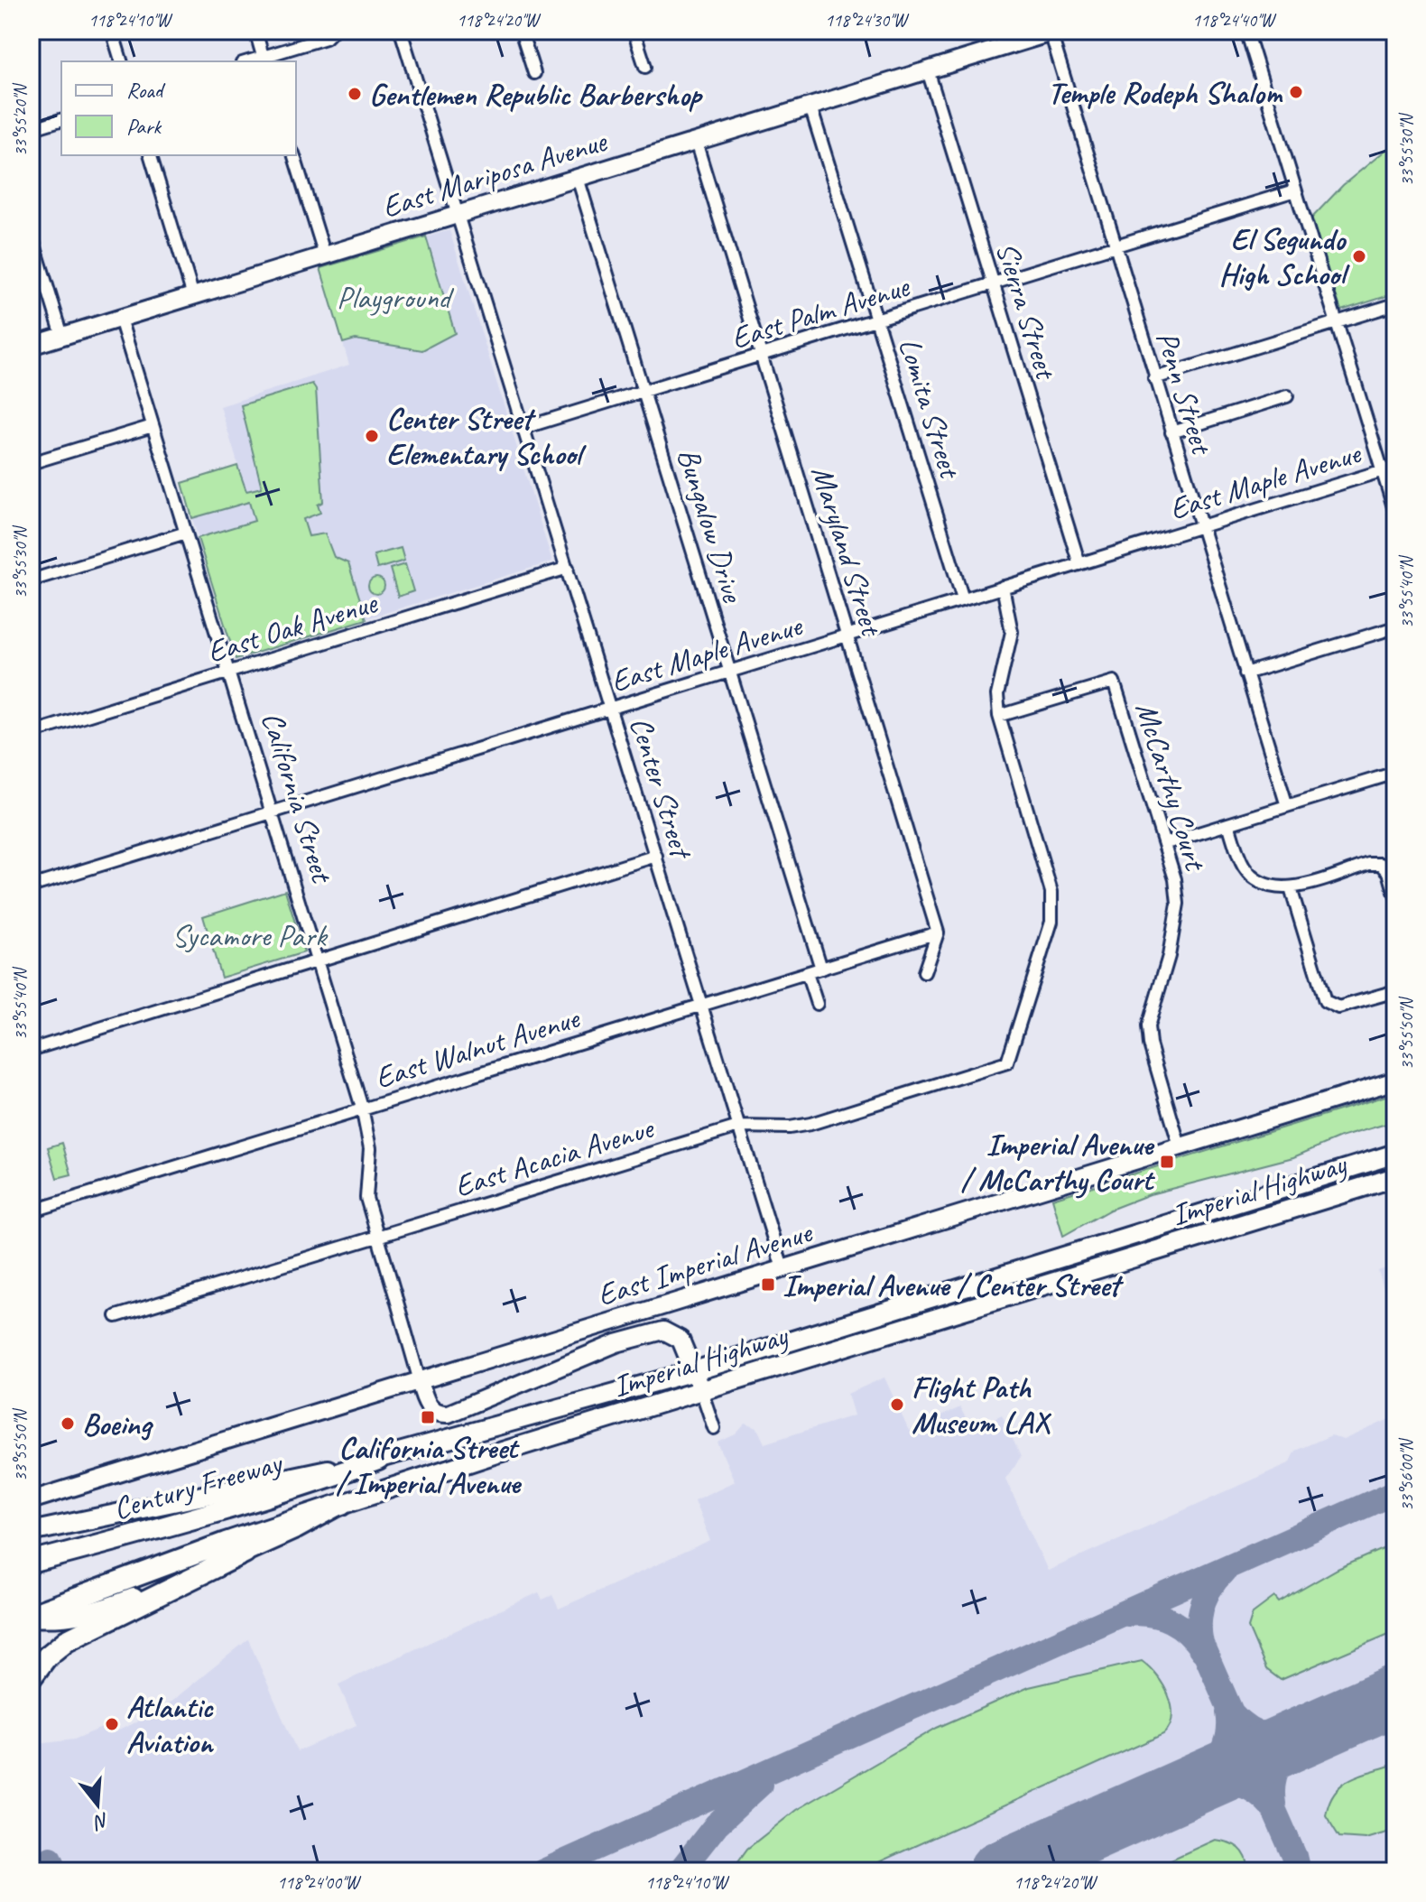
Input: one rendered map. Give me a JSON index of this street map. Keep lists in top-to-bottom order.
{
  "streets": {
    "highway": ["Century Freeway"],
    "main road": ["Imperial Highway"],
    "street": [
      "East Mariposa Avenue",
      "Sierra Street",
      "East Palm Avenue",
      "Penn Street",
      "Lomita Street",
      "East Maple Avenue",
      "Bungalow Drive",
      "Maryland Street",
      "East Oak Avenue",
      "McCarthy Court",
      "Center Street",
      "California Street",
      "East Walnut Avenue",
      "East Acacia Avenue",
      "East Imperial Avenue"
    ]
  },
  "crossings": [
    ["East Mariposa Avenue", "Sierra Street"],
    ["East Mariposa Avenue", "Penn Street"],
    ["East Mariposa Avenue", "Lomita Street"],
    ["East Mariposa Avenue", "Bungalow Drive"],
    ["East Mariposa Avenue", "Maryland Street"],
    ["East Mariposa Avenue", "Center Street"],
    ["East Mariposa Avenue", "California Street"],
    ["Sierra Street", "East Palm Avenue"],
    ["Sierra Street", "East Maple Avenue"],
    ["East Palm Avenue", "Penn Street"],
    ["East Palm Avenue", "Lomita Street"],
    ["East Palm Avenue", "Bungalow Drive"],
    ["East Palm Avenue", "Maryland Street"],
    ["East Palm Avenue", "Center Street"],
    ["Penn Street", "East Maple Avenue"],
    ["Lomita Street", "East Maple Avenue"],
    ["East Maple Avenue", "Bungalow Drive"],
    ["East Maple Avenue", "Maryland Street"],
    ["East Maple Avenue", "Center Street"],
    ["East Maple Avenue", "California Street"],
    ["Bungalow Drive", "East Walnut Avenue"],
    ["Maryland Street", "East Walnut Avenue"],
    ["East Oak Avenue", "Center Street"],
    ["East Oak Avenue", "California Street"],
    ["McCarthy Court", "East Acacia Avenue"],
    ["McCarthy Court", "East Imperial Avenue"],
    ["Center Street", "East Walnut Avenue"],
    ["Center Street", "East Acacia Avenue"],
    ["Center Street", "East Imperial Avenue"],
    ["California Street", "East Walnut Avenue"],
    ["California Street", "East Acacia Avenue"],
    ["California Street", "Imperial Highway"],
    ["California Street", "East Imperial Avenue"],
    ["Imperial Highway", "Century Freeway"]
  ],
  "parks": ["Playground", "Sycamore Park"],
  "places": {
    "other": [
      "Temple Rodeph Shalom",
      "Gentlemen Republic Barbershop",
      "El Segundo High School",
      "Center Street Elementary School",
      "Flight Path Museum LAX",
      "Boeing",
      "Atlantic Aviation"
    ],
    "transit": ["Imperial Avenue / McCarthy Court", "Imperial Avenue / Center Street", "California Street / Imperial Avenue"]
  },
  "legend": ["Road", "Park"],
  "north": "bottom",
  "coordinates": [
    "118°24'10\"W",
    "118°24'20\"W",
    "118°24'30\"W",
    "118°24'40\"W",
    "33°55'20\"N",
    "33°55'30\"N",
    "33°55'40\"N",
    "33°55'50\"N",
    "33°56'00\"N",
    "118°24'00\"W"
  ]
}
